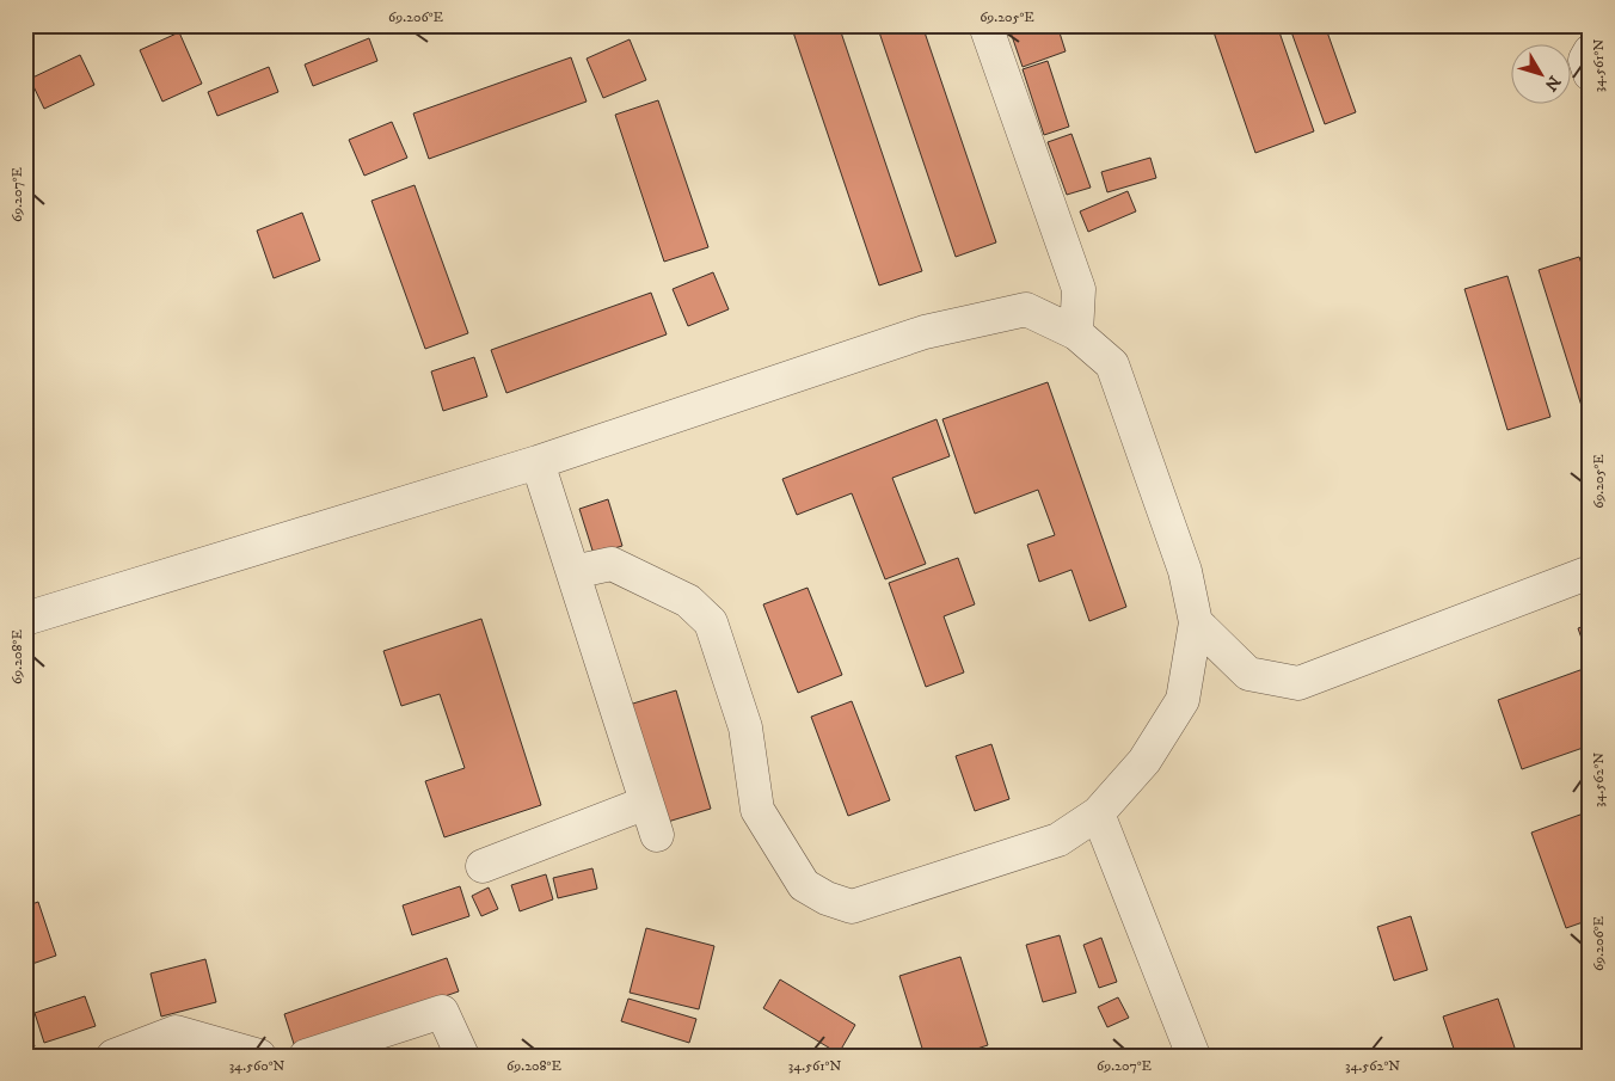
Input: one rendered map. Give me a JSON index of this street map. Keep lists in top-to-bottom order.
{
  "north": "bottom right",
  "coordinates": [
    "69.206°E",
    "69.205°E",
    "34.561°N",
    "69.207°E",
    "69.208°E",
    "34.562°N",
    "34.560°N"
  ]
}
